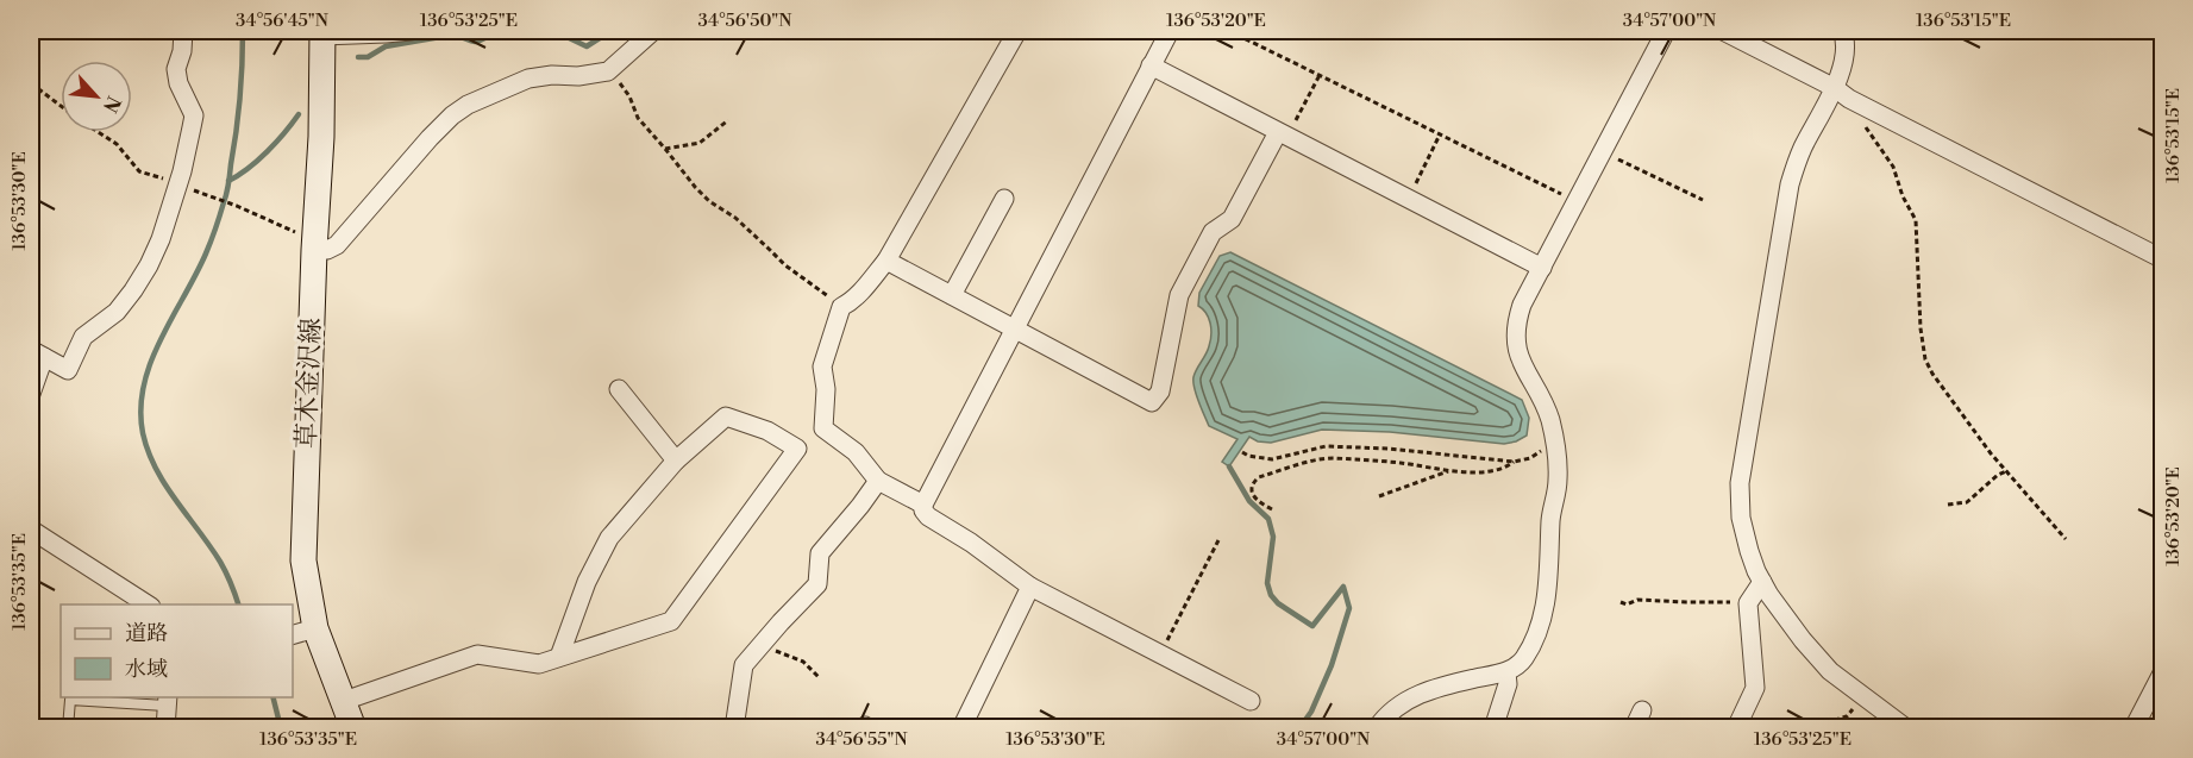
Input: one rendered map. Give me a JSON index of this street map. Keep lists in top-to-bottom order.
{
  "streets": {
    "main road": ["草木金沢線"]
  },
  "legend": ["道路", "水域"],
  "north": "bottom right",
  "coordinates": [
    "34°56'45\"N",
    "136°53'25\"E",
    "34°56'50\"N",
    "136°53'20\"E",
    "34°57'00\"N",
    "136°53'15\"E",
    "136°53'30\"E",
    "136°53'35\"E",
    "34°56'55\"N"
  ]
}
